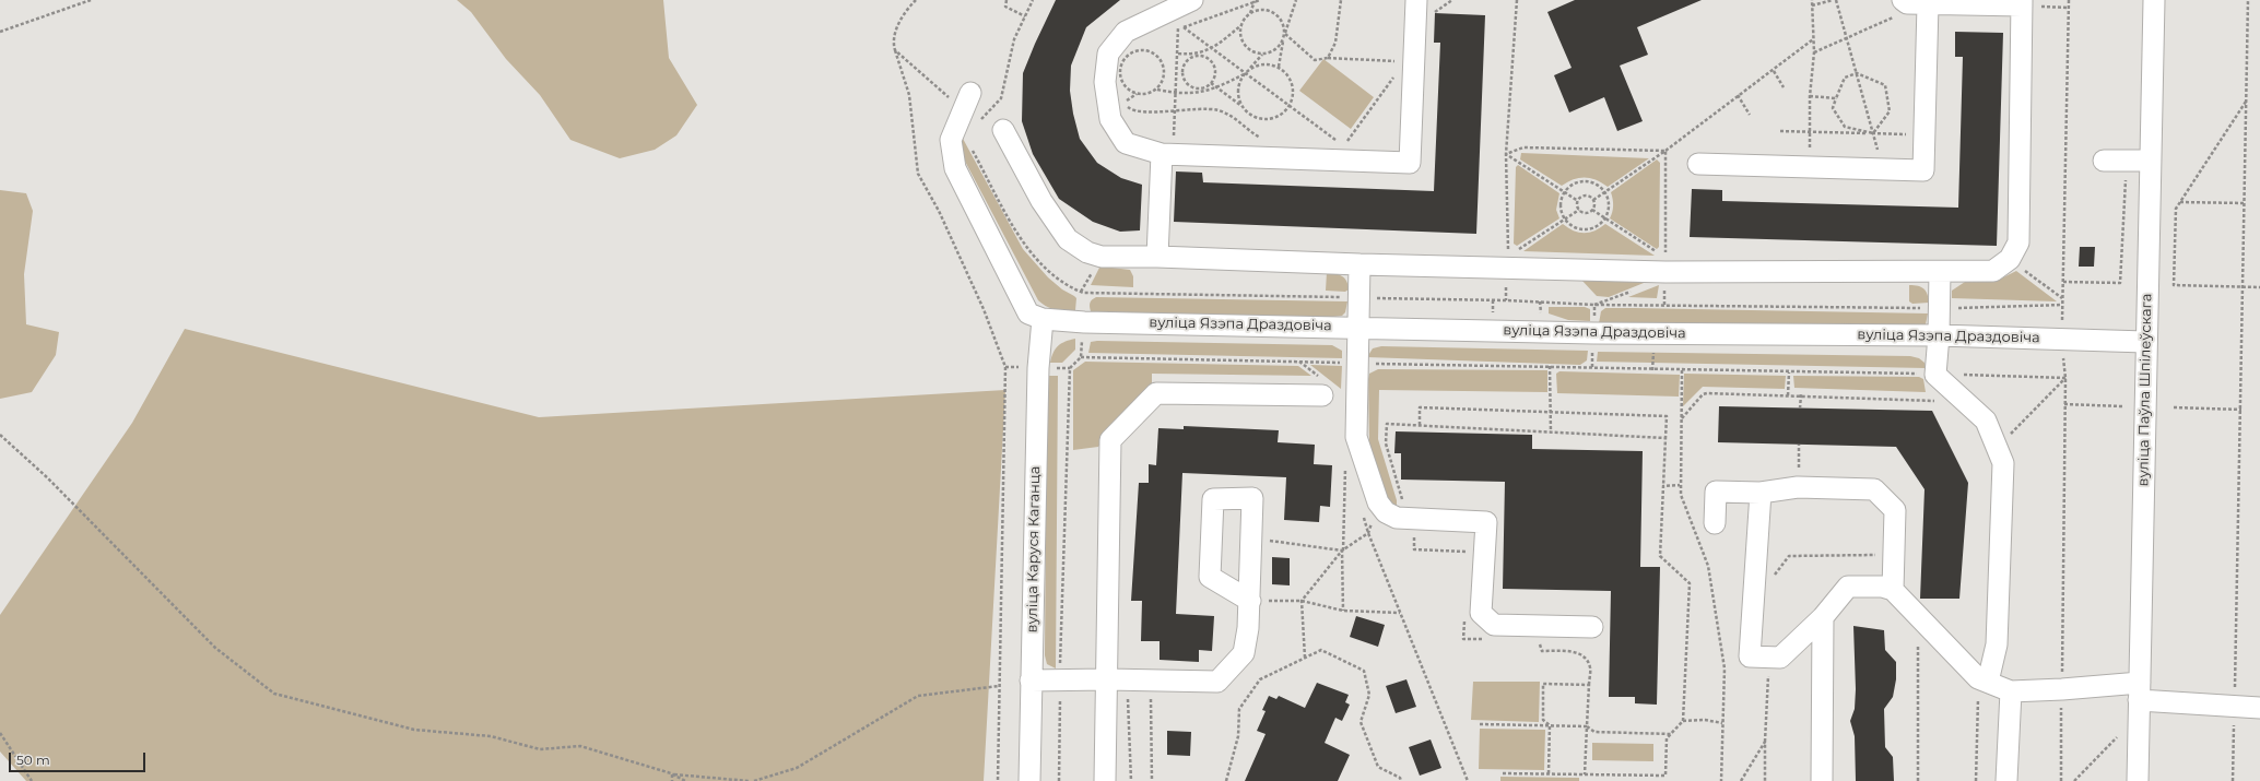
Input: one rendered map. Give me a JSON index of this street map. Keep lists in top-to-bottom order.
{
  "streets": {
    "street": ["вуліца Язэпа Драздовіча", "вуліца Паўла Шпілеўскага", "вуліца Каруся Каганца"]
  },
  "crossings": [
    ["вуліца Язэпа Драздовіча", "вуліца Паўла Шпілеўскага"],
    ["вуліца Язэпа Драздовіча", "вуліца Каруся Каганца"]
  ],
  "scale_bar": "50 m"
}
